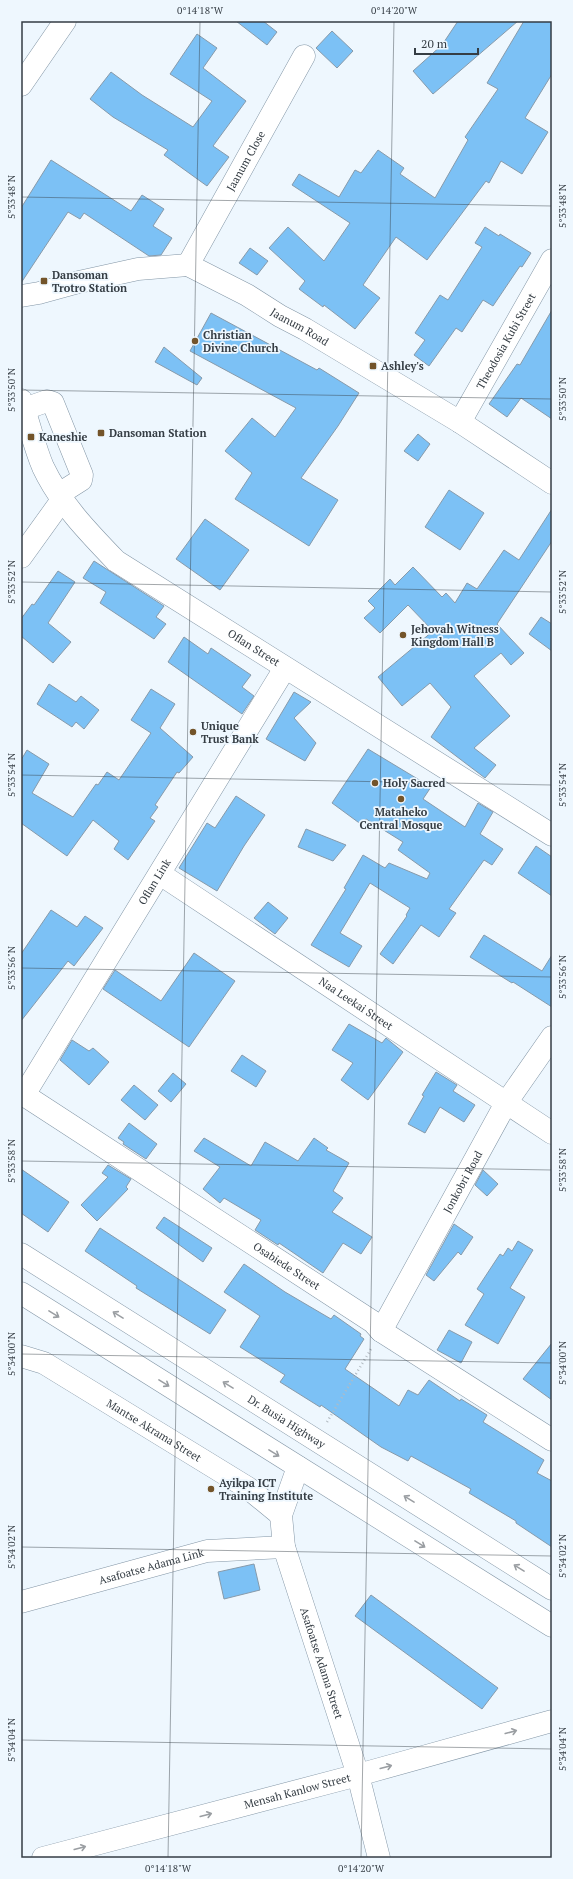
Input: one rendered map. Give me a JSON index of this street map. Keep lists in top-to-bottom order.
{
  "streets": {
    "main road": [
      "Jaanum Close",
      "Jaanum Road",
      "Theodosia Kubi Street",
      "Oflan Street",
      "Oflan Link",
      "Naa Leekai Street",
      "Jonkobri Road",
      "Osabiede Street",
      "Dr. Busia Highway",
      "Mantse Akrama Street",
      "Asafoatse Adama Link",
      "Asafoatse Adama Street",
      "Mensah Kanlow Street"
    ]
  },
  "crossings": [
    ["Jaanum Close", "Jaanum Road"],
    ["Jaanum Road", "Theodosia Kubi Street"],
    ["Oflan Street", "Oflan Link"],
    ["Oflan Link", "Naa Leekai Street"],
    ["Oflan Link", "Osabiede Street"],
    ["Naa Leekai Street", "Jonkobri Road"],
    ["Jonkobri Road", "Osabiede Street"],
    ["Mantse Akrama Street", "Asafoatse Adama Street"],
    ["Asafoatse Adama Link", "Asafoatse Adama Street"],
    ["Asafoatse Adama Street", "Mensah Kanlow Street"]
  ],
  "one_way": ["Mensah Kanlow Street"],
  "places": {
    "transit": [
      "Dansoman Trotro Station",
      "Ashley's",
      "Dansoman Station",
      "Kaneshie"
    ],
    "other": [
      "Christian Divine Church",
      "Jehovah Witness Kingdom Hall B",
      "Unique Trust Bank",
      "Holy Sacred",
      "Mataheko Central Mosque",
      "Ayikpa ICT Training Institute"
    ]
  },
  "scale_bar": "20 m",
  "coordinates": [
    "0°14'18\"W",
    "0°14'20\"W",
    "5°33'48\"N",
    "5°33'50\"N",
    "5°33'52\"N",
    "5°33'54\"N",
    "5°33'56\"N",
    "5°33'58\"N",
    "5°34'00\"N",
    "5°34'02\"N",
    "5°34'04\"N"
  ]
}
